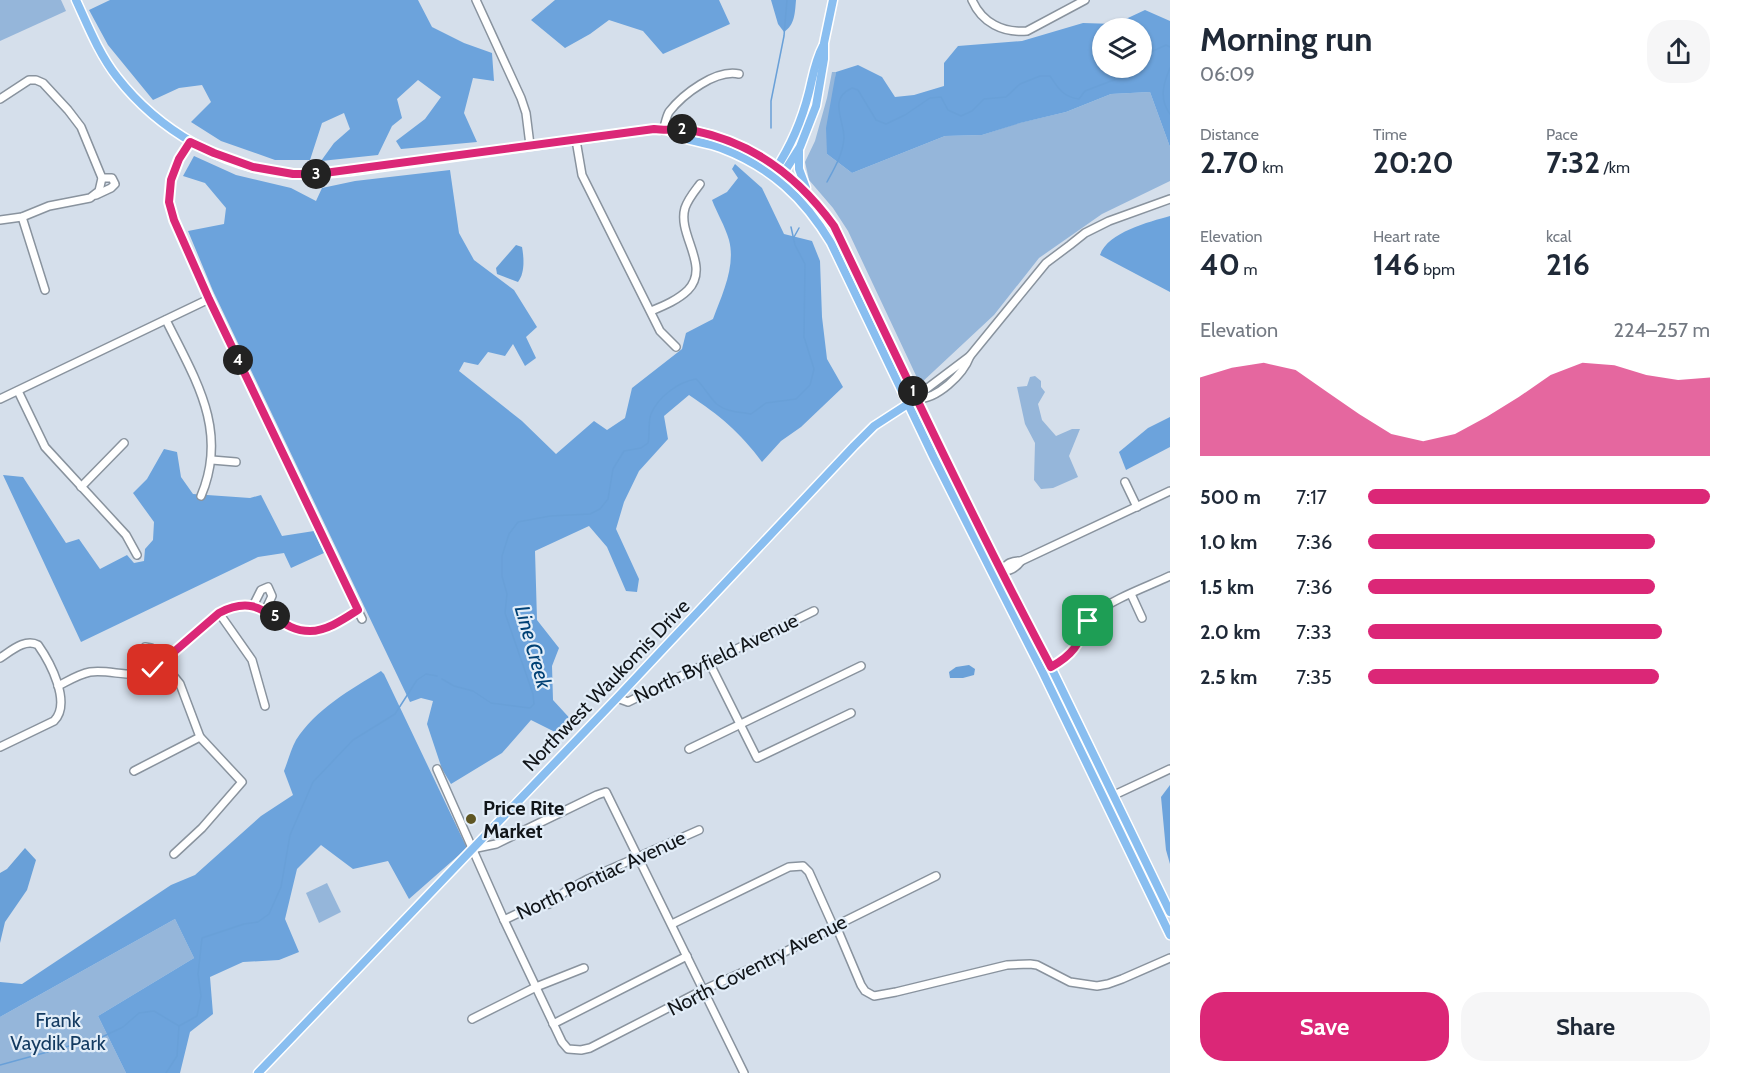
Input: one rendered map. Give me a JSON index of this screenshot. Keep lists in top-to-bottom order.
{
  "streets": {
    "main road": ["Northwest Waukomis Drive"],
    "street": ["North Byfield Avenue", "North Pontiac Avenue", "North Coventry Avenue"]
  },
  "crossings": [
    ["North Byfield Avenue", "Northwest Waukomis Drive"]
  ],
  "water": ["Line Creek"],
  "parks": ["Frank Vaydik Park"],
  "places": ["Price Rite Market"],
  "page": {
    "heading": ["Morning run", "06:09"],
    "stats": [
      ["Distance", "2.70 km"],
      ["Time", "20:20"],
      ["Pace", "7:32 /km"],
      ["Elevation", "40 m"],
      ["Heart rate", "146 bpm"],
      ["kcal", "216"]
    ],
    "pins": [
      "2",
      "3",
      "4",
      "1",
      "5"
    ],
    "chart": ["Elevation", "224–257 m"],
    "list": [
      {
        "name": "500 m",
        "note": "7:17"
      },
      {
        "name": "1.0 km",
        "note": "7:36"
      },
      {
        "name": "1.5 km",
        "note": "7:36"
      },
      {
        "name": "2.0 km",
        "note": "7:33"
      },
      {
        "name": "2.5 km",
        "note": "7:35"
      }
    ],
    "buttons": ["Save", "Share"]
  }
}
